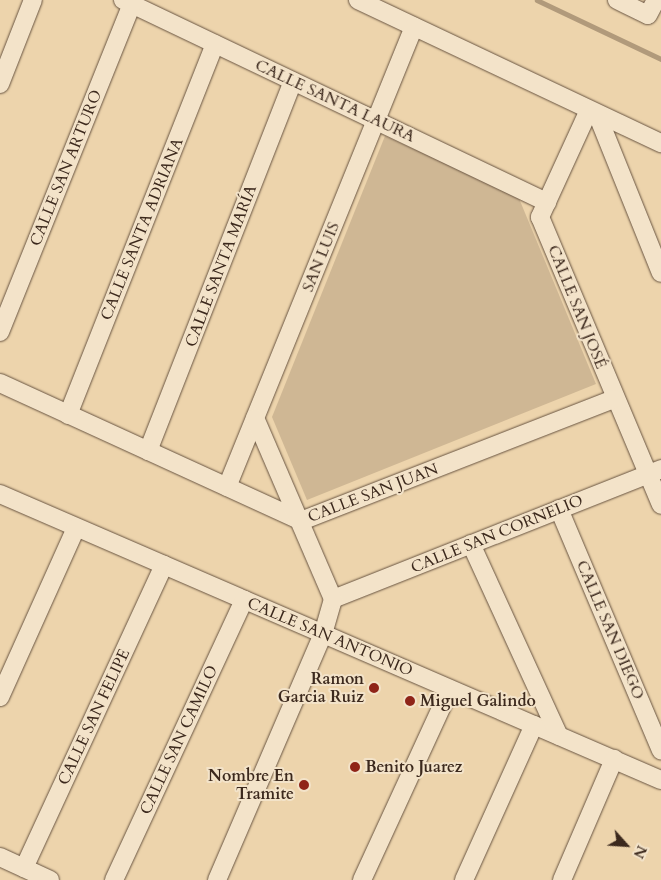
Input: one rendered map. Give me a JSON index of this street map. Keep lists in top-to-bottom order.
{
  "streets": {
    "street": [
      "CALLE SANTA LAURA",
      "CALLE SAN ARTURO",
      "CALLE SANTA ADRIANA",
      "SAN LUIS",
      "CALLE SANTA MARÍA",
      "CALLE SAN JOSÉ",
      "CALLE SAN JUAN",
      "CALLE SAN CORNELIO",
      "CALLE SAN DIEGO",
      "CALLE SAN ANTONIO",
      "CALLE SAN FELIPE",
      "CALLE SAN CAMILO"
    ]
  },
  "crossings": [
    ["CALLE SANTA LAURA", "CALLE SAN ARTURO"],
    ["CALLE SANTA LAURA", "CALLE SANTA ADRIANA"],
    ["CALLE SANTA LAURA", "SAN LUIS"],
    ["CALLE SANTA LAURA", "CALLE SANTA MARÍA"],
    ["CALLE SANTA LAURA", "CALLE SAN JOSÉ"],
    ["CALLE SANTA ADRIANA", "CALLE SAN JUAN"],
    ["SAN LUIS", "CALLE SAN JUAN"],
    ["CALLE SANTA MARÍA", "CALLE SAN JUAN"],
    ["CALLE SAN JOSÉ", "CALLE SAN JUAN"],
    ["CALLE SAN JOSÉ", "CALLE SAN CORNELIO"],
    ["CALLE SAN CORNELIO", "CALLE SAN DIEGO"],
    ["CALLE SAN ANTONIO", "CALLE SAN FELIPE"],
    ["CALLE SAN ANTONIO", "CALLE SAN CAMILO"]
  ],
  "places": [
    "Ramon Garcia Ruiz",
    "Miguel Galindo",
    "Benito Juarez",
    "Nombre En Tramite"
  ],
  "north": "bottom right"
}
